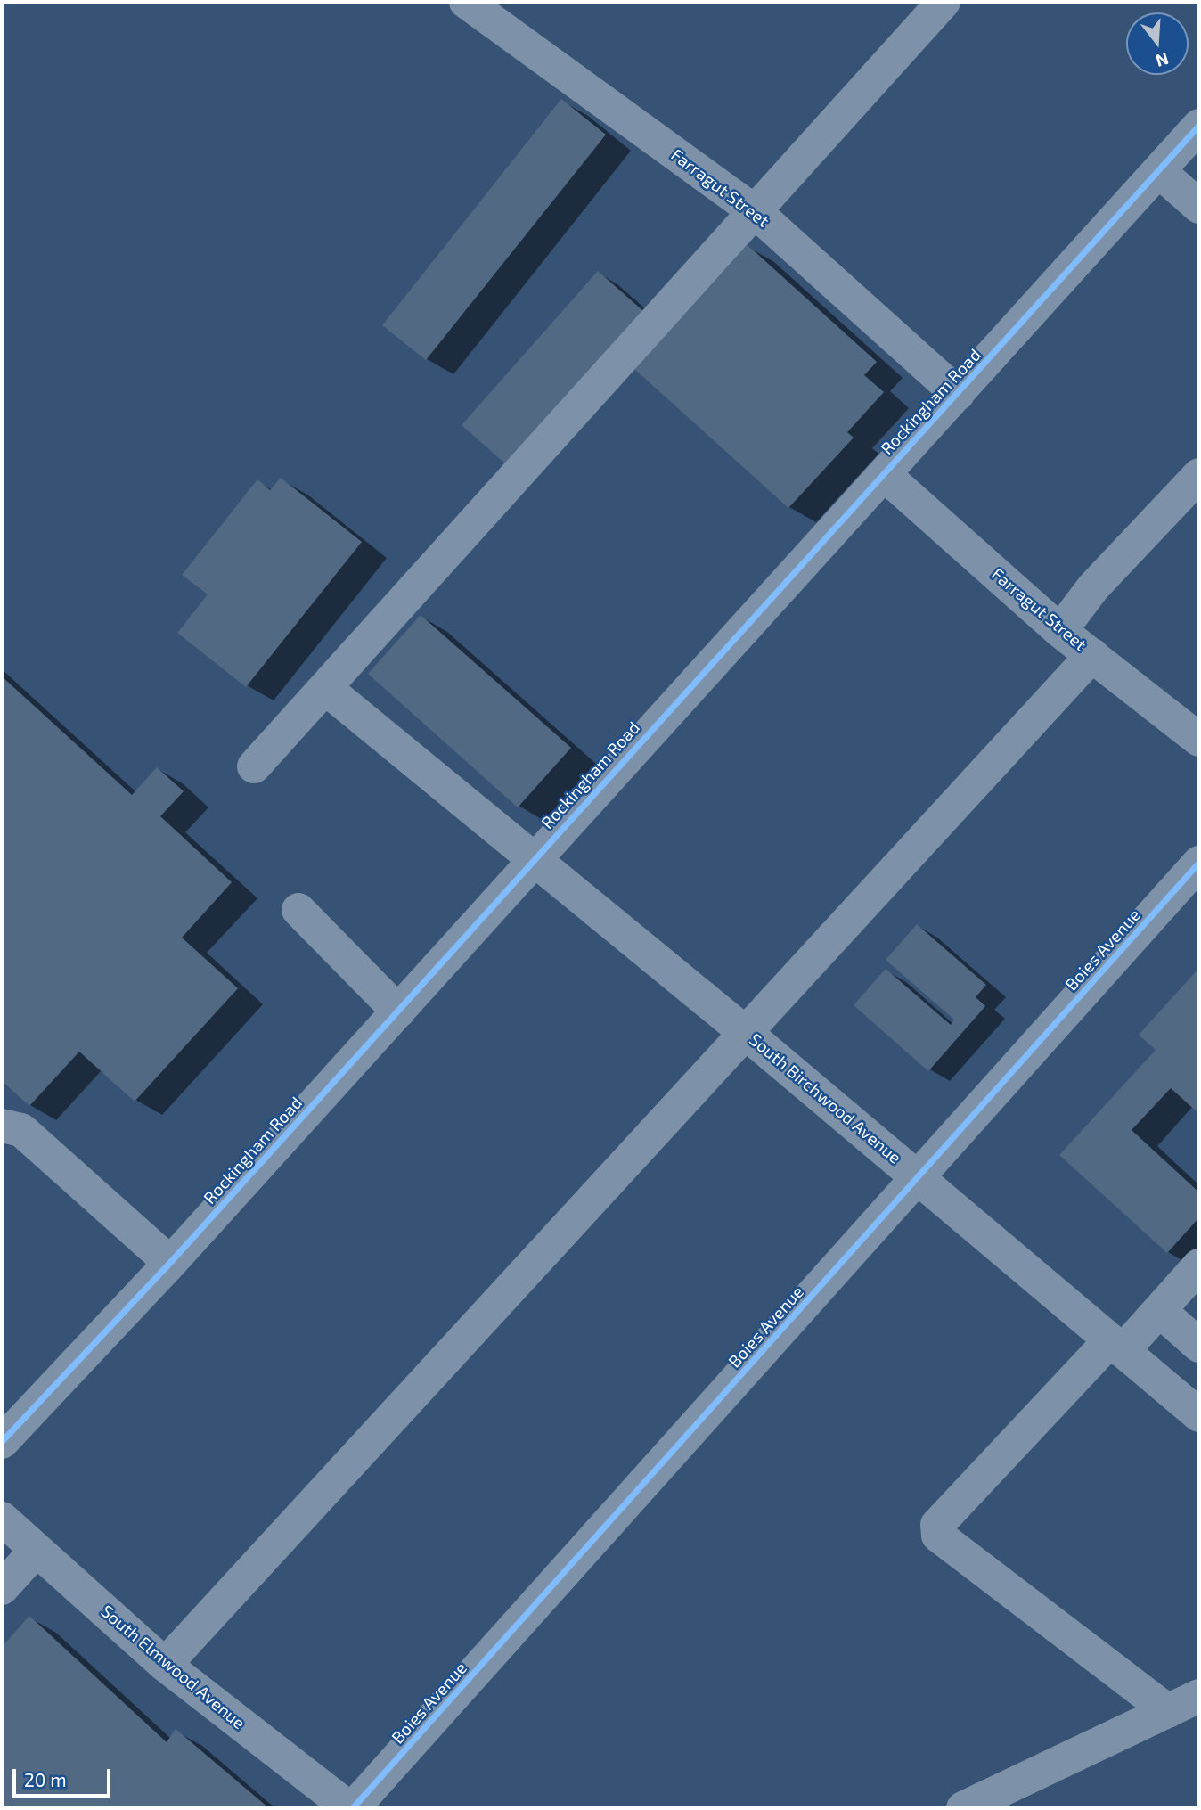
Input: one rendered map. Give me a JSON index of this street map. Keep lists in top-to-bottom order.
{
  "streets": {
    "street": [
      "Farragut Street",
      "Rockingham Road",
      "Boies Avenue",
      "South Birchwood Avenue",
      "South Elmwood Avenue"
    ]
  },
  "crossings": [
    ["Farragut Street", "Rockingham Road"],
    ["Rockingham Road", "South Birchwood Avenue"],
    ["Boies Avenue", "South Birchwood Avenue"],
    ["Boies Avenue", "South Elmwood Avenue"]
  ],
  "scale_bar": "20 m",
  "north": "bottom"
}
